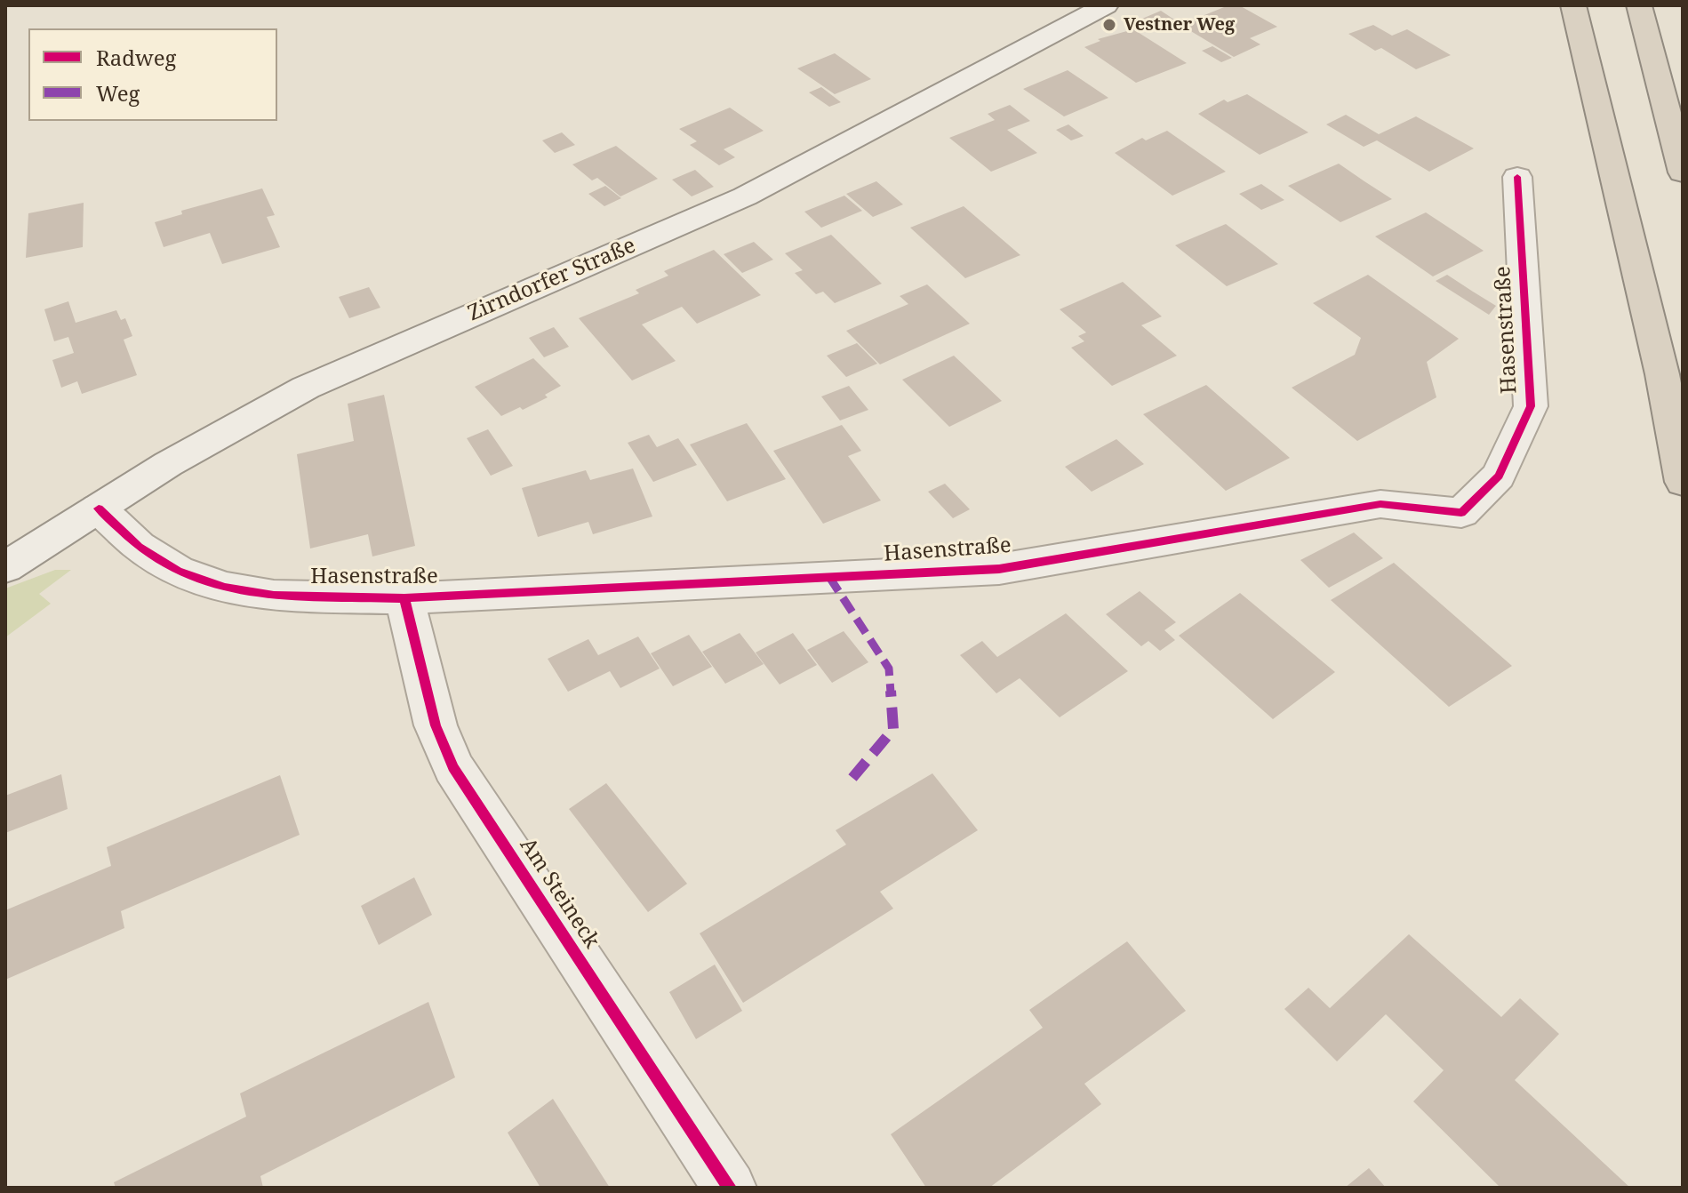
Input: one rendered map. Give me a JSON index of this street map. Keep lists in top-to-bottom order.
{
  "streets": {
    "street": ["Zirndorfer Straße", "Hasenstraße", "Am Steineck"]
  },
  "crossings": [
    ["Zirndorfer Straße", "Hasenstraße"],
    ["Hasenstraße", "Am Steineck"]
  ],
  "places": ["Vestner Weg"],
  "legend": ["Radweg", "Weg"]
}
